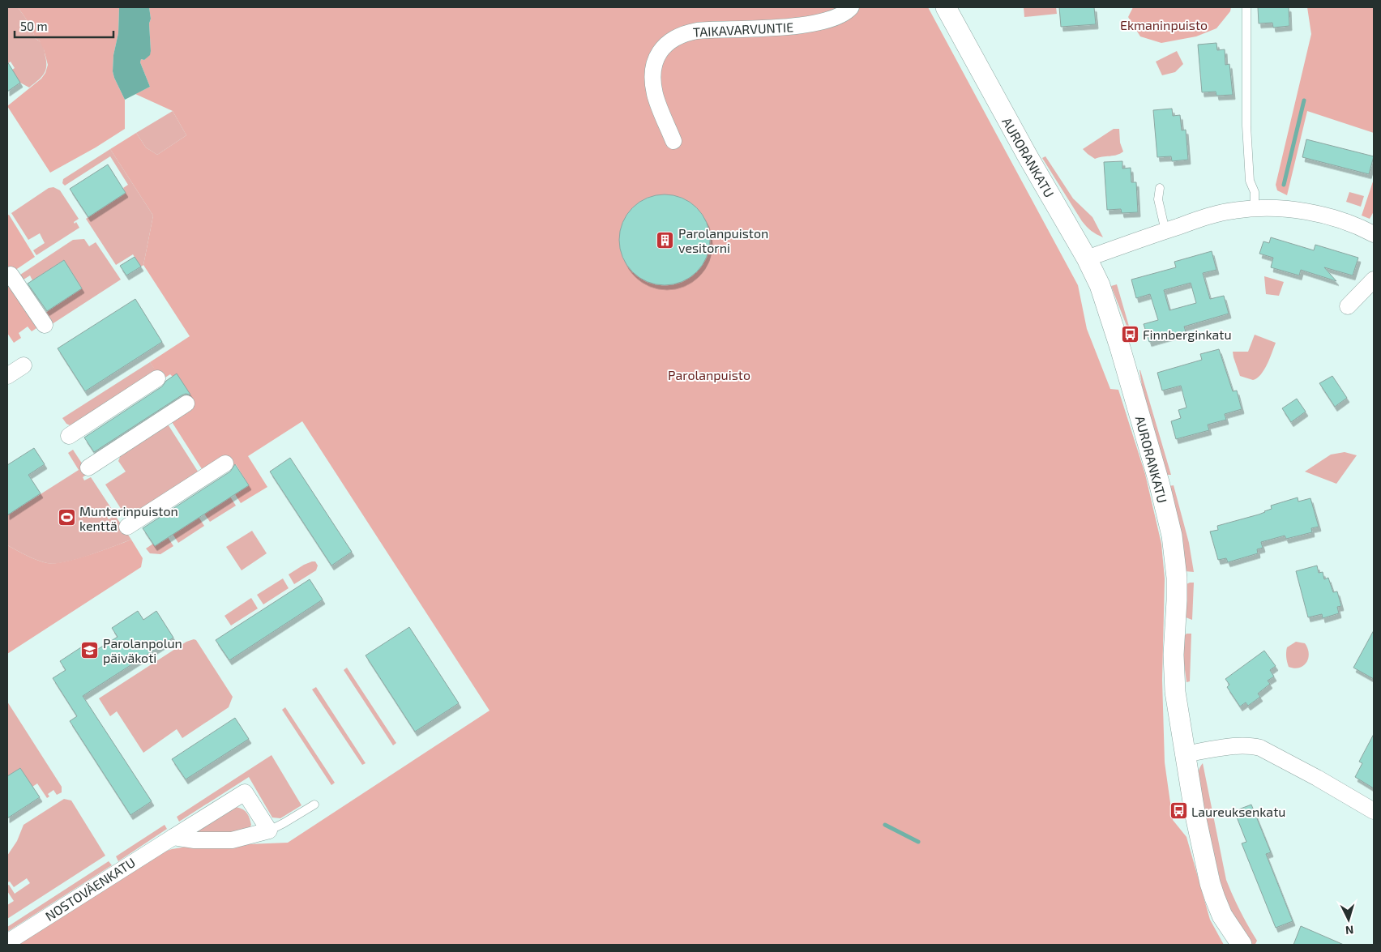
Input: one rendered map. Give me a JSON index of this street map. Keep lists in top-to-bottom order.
{
  "streets": {
    "street": ["TAIKAVARVUNTIE", "AURORANKATU", "NOSTOVÄENKATU"]
  },
  "parks": ["Ekmaninpuisto", "Parolanpuisto"],
  "places": {
    "building": ["Parolanpuiston vesitorni"],
    "bus stop": ["Finnberginkatu", "Laureuksenkatu"],
    "sports": ["Munterinpuiston kenttä"],
    "school or university": ["Parolanpolun päiväkoti"]
  },
  "scale_bar": "50 m",
  "north": "bottom"
}
